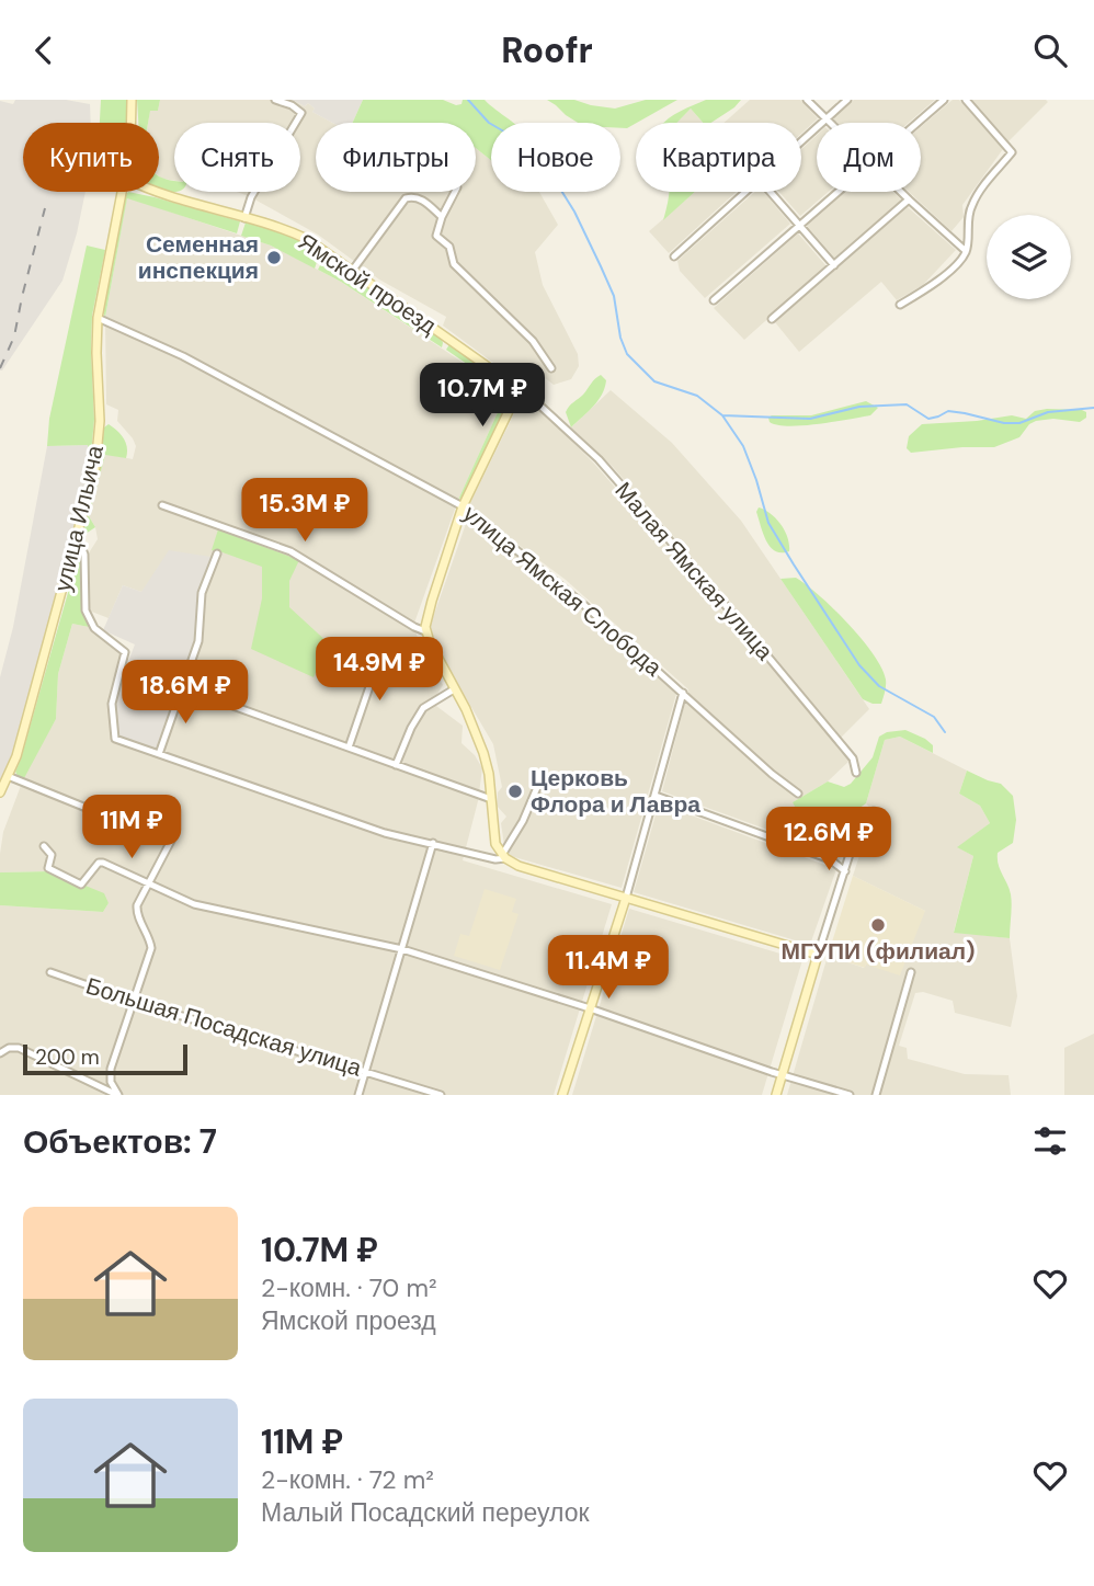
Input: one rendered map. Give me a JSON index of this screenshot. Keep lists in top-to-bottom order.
{
  "streets": {
    "main road": ["Ямской проезд", "улица Ильича"],
    "street": ["Малая Ямская улица", "улица Ямская Слобода", "Большая Посадская улица"]
  },
  "crossings": [
    ["Ямской проезд", "Малая Ямская улица"],
    ["улица Ильича", "улица Ямская Слобода"]
  ],
  "places": ["Семенная инспекция", "Церковь Флора и Лавра", "МГУПИ (филиал)"],
  "scale_bar": "200 m",
  "page": {
    "header": "Roofr",
    "chip": [
      "Купить",
      "Снять",
      "Фильтры",
      "Новое",
      "Квартира",
      "Дом"
    ],
    "price": [
      "10.7M ₽",
      "15.3M ₽",
      "14.9M ₽",
      "18.6M ₽",
      "11M ₽",
      "12.6M ₽",
      "11.4M ₽"
    ],
    "scale": "200 m",
    "heading": "Объектов: 7",
    "list": [
      {
        "name": "10.7M ₽",
        "note": "2-комн. · 70 m² · Ямской проезд"
      },
      {
        "name": "11M ₽",
        "note": "2-комн. · 72 m² · Малый Посадский переулок"
      }
    ]
  }
}
